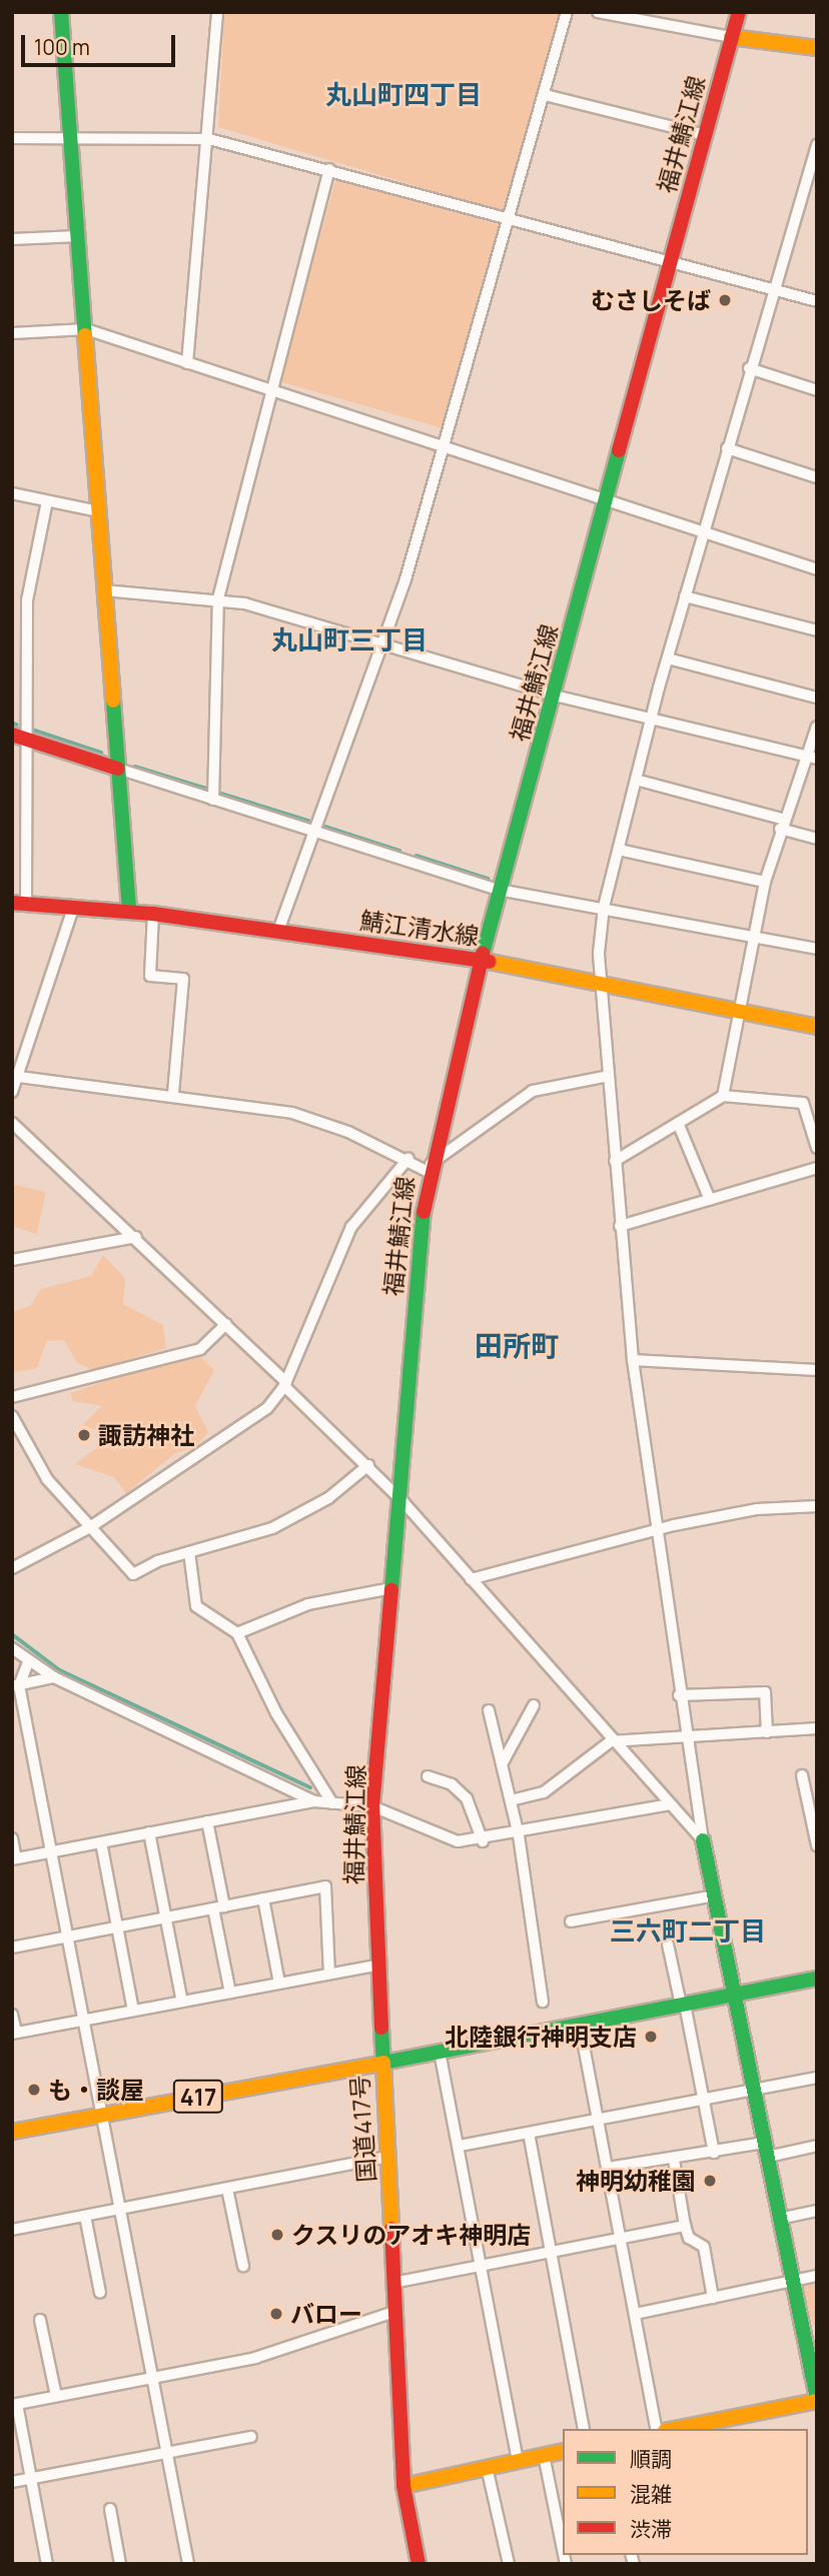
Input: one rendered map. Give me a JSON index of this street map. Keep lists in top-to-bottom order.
{
  "streets": {
    "main road": [
      "福井鯖江線",
      "鯖江清水線",
      "417",
      "国道417号"
    ]
  },
  "crossings": [
    ["福井鯖江線", "鯖江清水線"],
    ["福井鯖江線", "国道417号"]
  ],
  "districts": [
    "丸山町四丁目",
    "丸山町三丁目",
    "田所町",
    "三六町二丁目"
  ],
  "places": [
    "むさしそば",
    "諏訪神社",
    "北陸銀行神明支店",
    "も・談屋",
    "神明幼稚園",
    "クスリのアオキ神明店",
    "バロー"
  ],
  "legend": ["順調", "混雑", "渋滞"],
  "scale_bar": "100 m"
}
